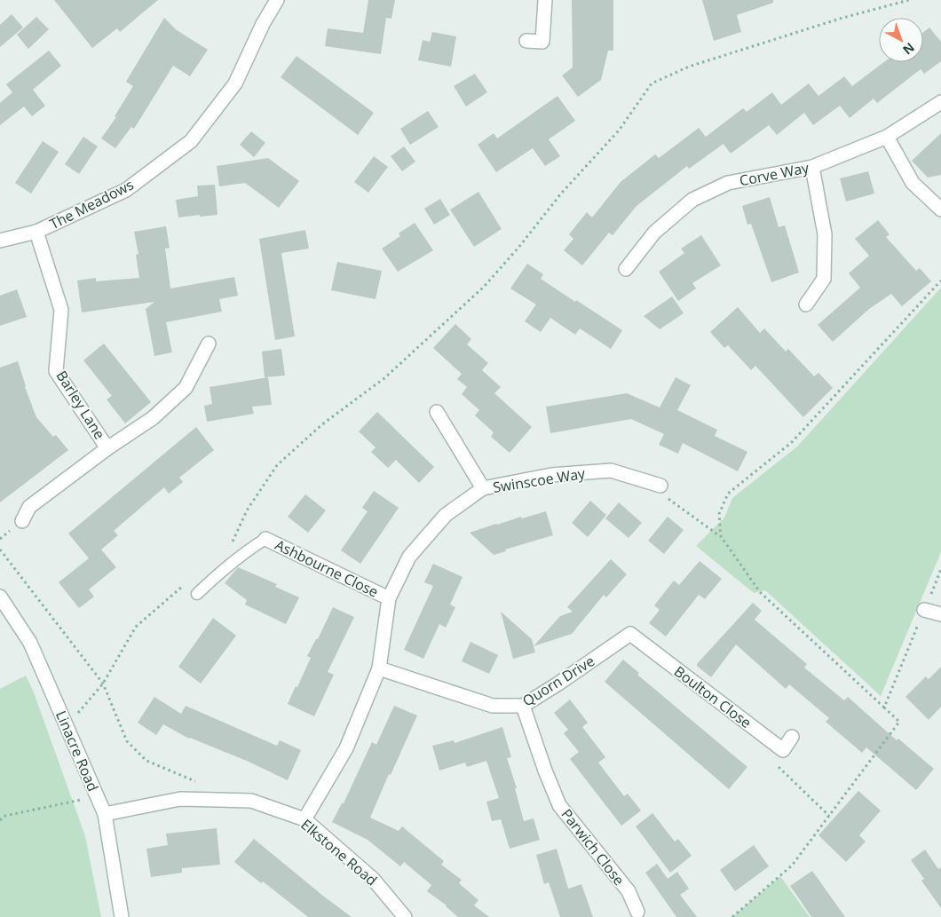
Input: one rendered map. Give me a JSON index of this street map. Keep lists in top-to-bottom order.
{
  "streets": {
    "street": [
      "Corve Way",
      "The Meadows",
      "Barley Lane",
      "Swinscoe Way",
      "Ashbourne Close",
      "Quorn Drive",
      "Boulton Close",
      "Linacre Road",
      "Parwich Close",
      "Elkstone Road"
    ]
  },
  "crossings": [
    ["The Meadows", "Barley Lane"],
    ["Swinscoe Way", "Ashbourne Close"],
    ["Swinscoe Way", "Quorn Drive"],
    ["Swinscoe Way", "Elkstone Road"],
    ["Quorn Drive", "Boulton Close"],
    ["Quorn Drive", "Parwich Close"],
    ["Linacre Road", "Elkstone Road"]
  ],
  "north": "bottom right"
}
